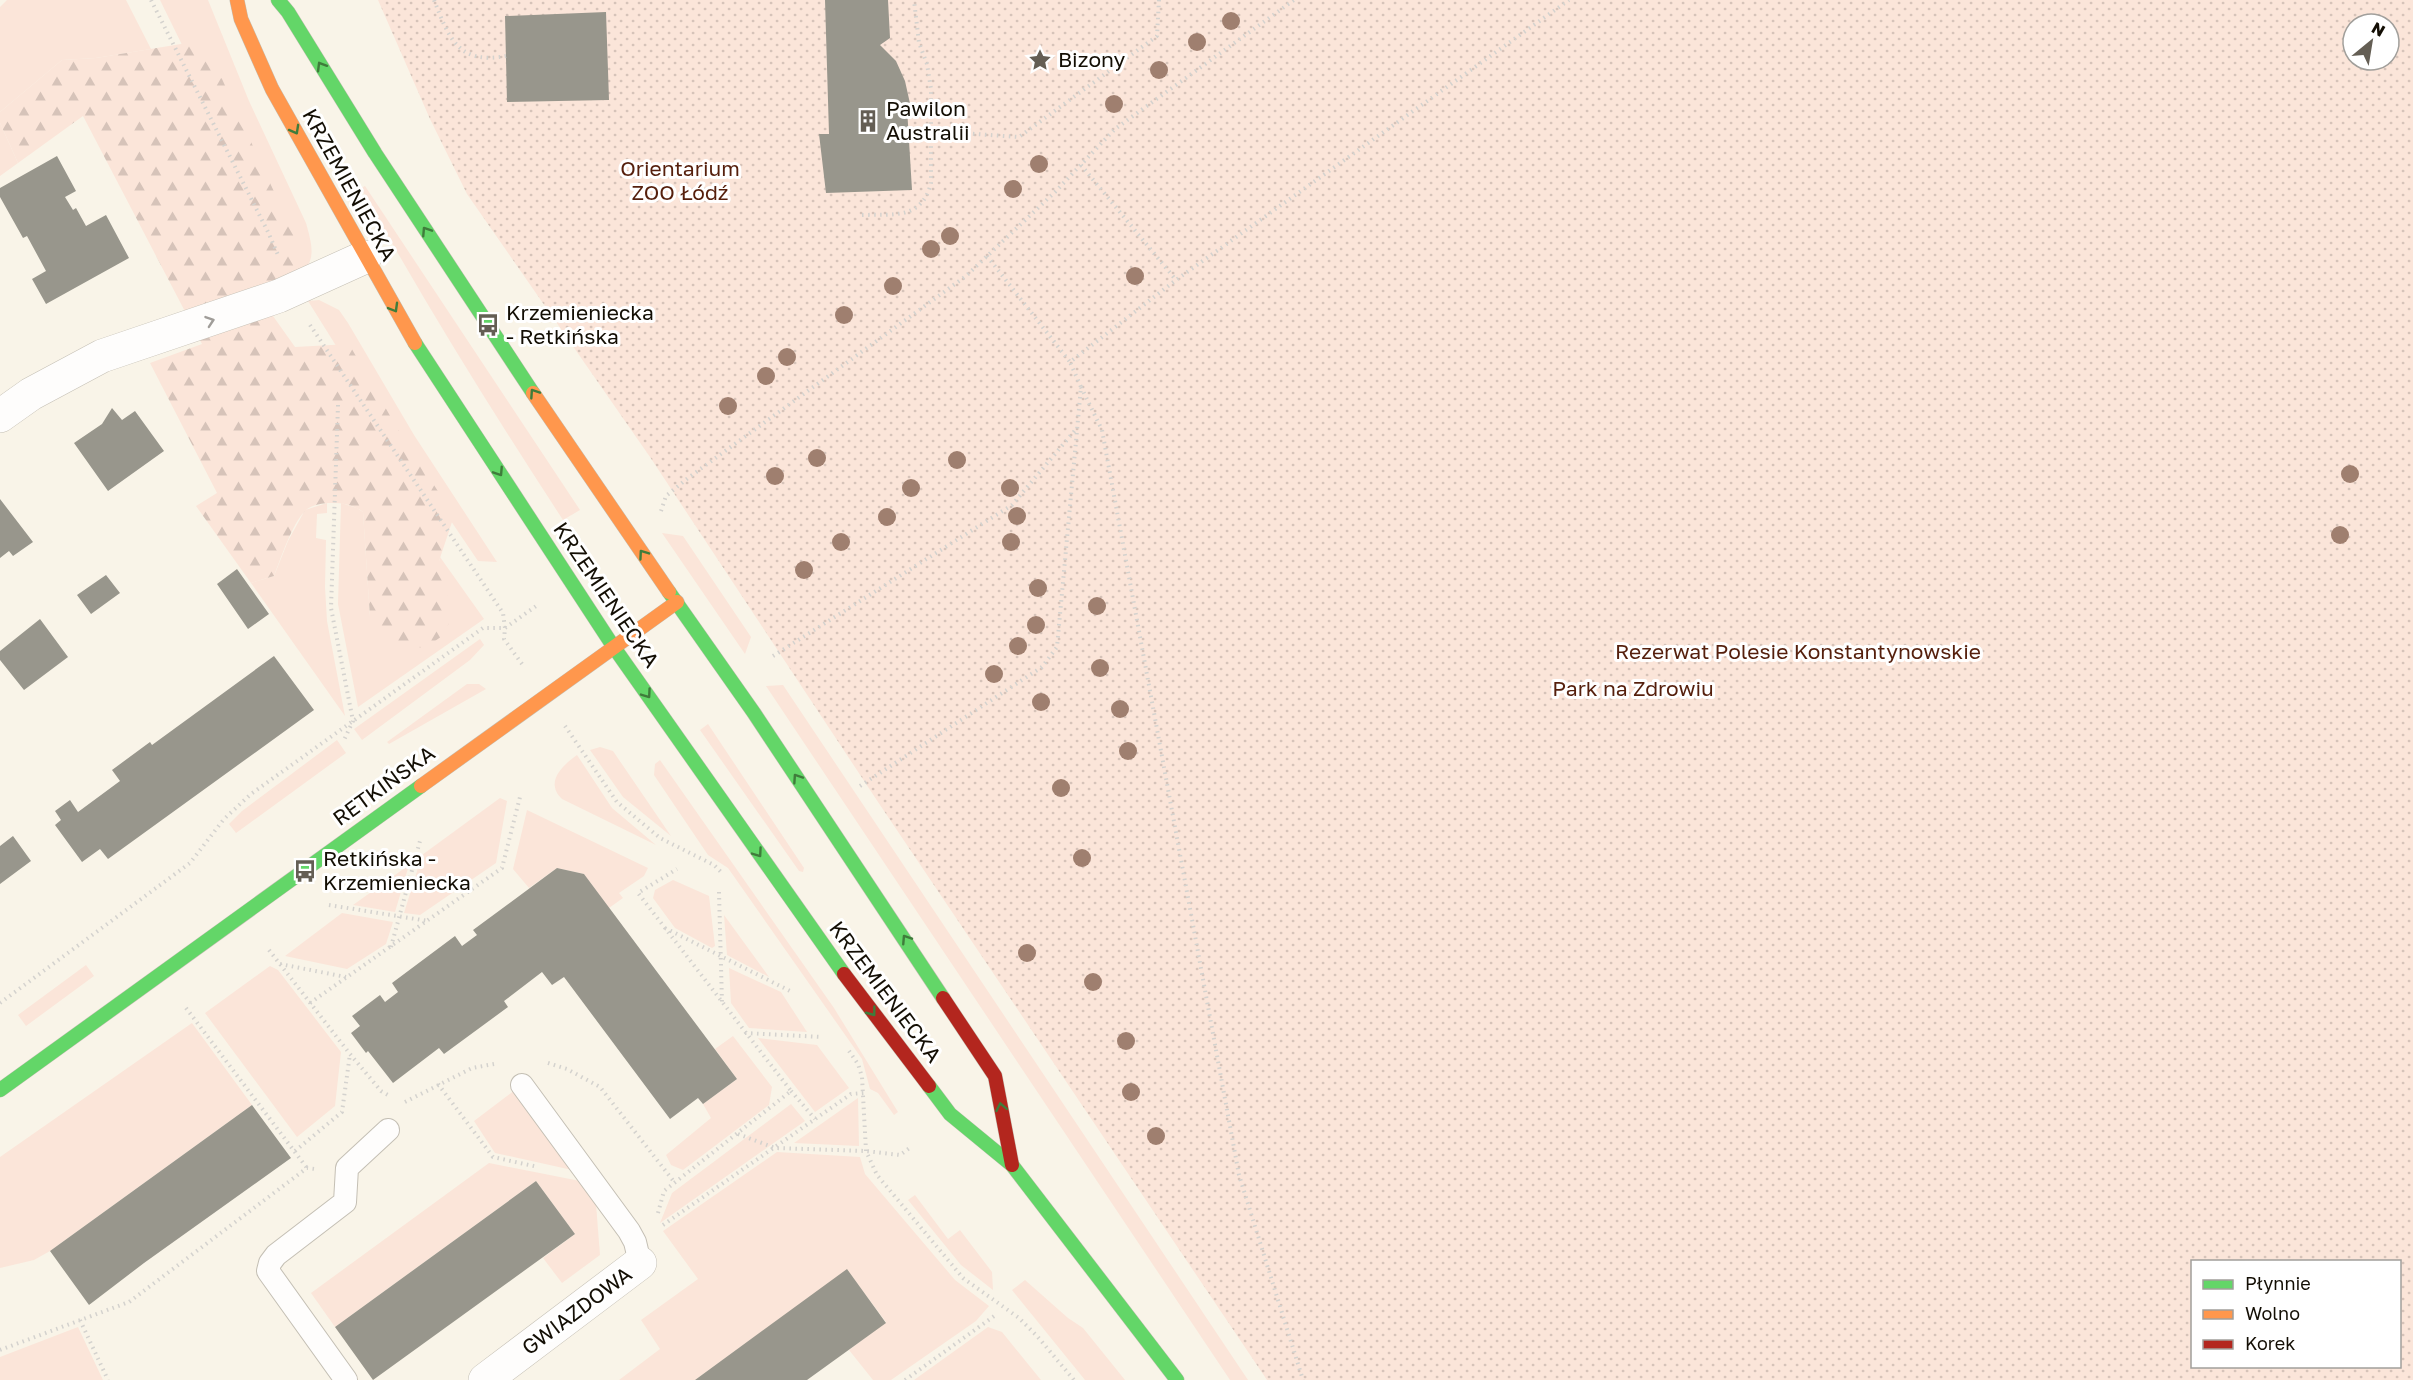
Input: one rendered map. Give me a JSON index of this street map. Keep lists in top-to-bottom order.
{
  "streets": {
    "main road": ["KRZEMIENIECKA", "RETKIŃSKA"],
    "street": ["GWIAZDOWA"]
  },
  "crossings": [
    ["KRZEMIENIECKA", "RETKIŃSKA"]
  ],
  "parks": ["Orientarium ZOO Łódź", "Rezerwat Polesie Konstantynowskie", "Park na Zdrowiu"],
  "places": {
    "place": ["Bizony"],
    "building": ["Pawilon Australii"],
    "bus stop": ["Krzemieniecka - Retkińska", "Retkińska - Krzemieniecka"]
  },
  "legend": ["Płynnie", "Wolno", "Korek"],
  "north": "top right"
}
